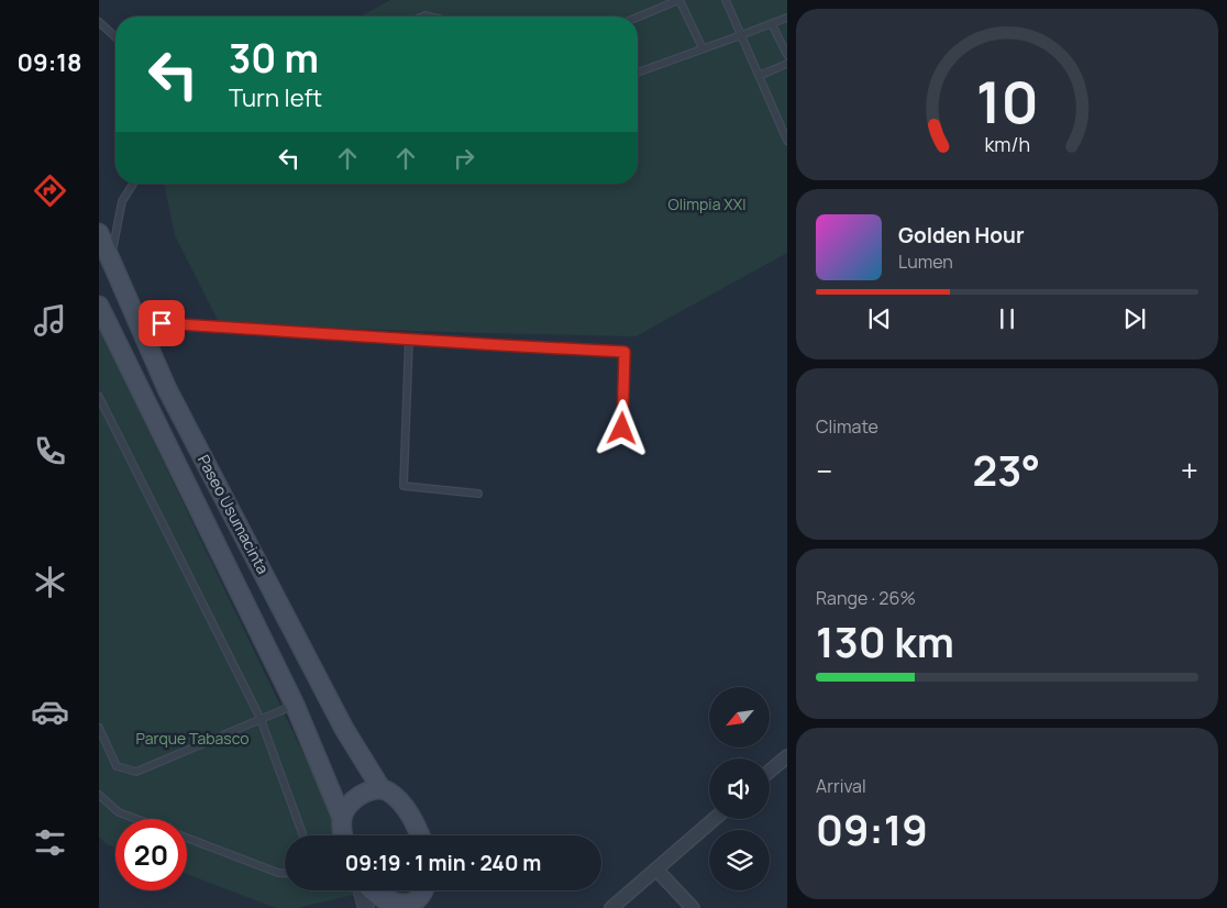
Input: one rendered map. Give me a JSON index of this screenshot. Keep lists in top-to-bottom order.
{
  "streets": {
    "main road": ["Paseo Usumacinta"]
  },
  "parks": ["Olimpia XXI", "Parque Tabasco"],
  "north": "bottom left",
  "page": {
    "tabs": "09:18",
    "turn": ["30 m", "Turn left"],
    "song": ["Golden Hour", "Lumen"],
    "tile": [
      "Climate",
      ["Range · 26%", "130 km"],
      ["Arrival", "09:19"]
    ],
    "heat": ["−", "23°", "+"],
    "limit": "20",
    "trip": "09:19 · 1 min · 240 m",
    "gauge": ["10", "km/h"]
  }
}
